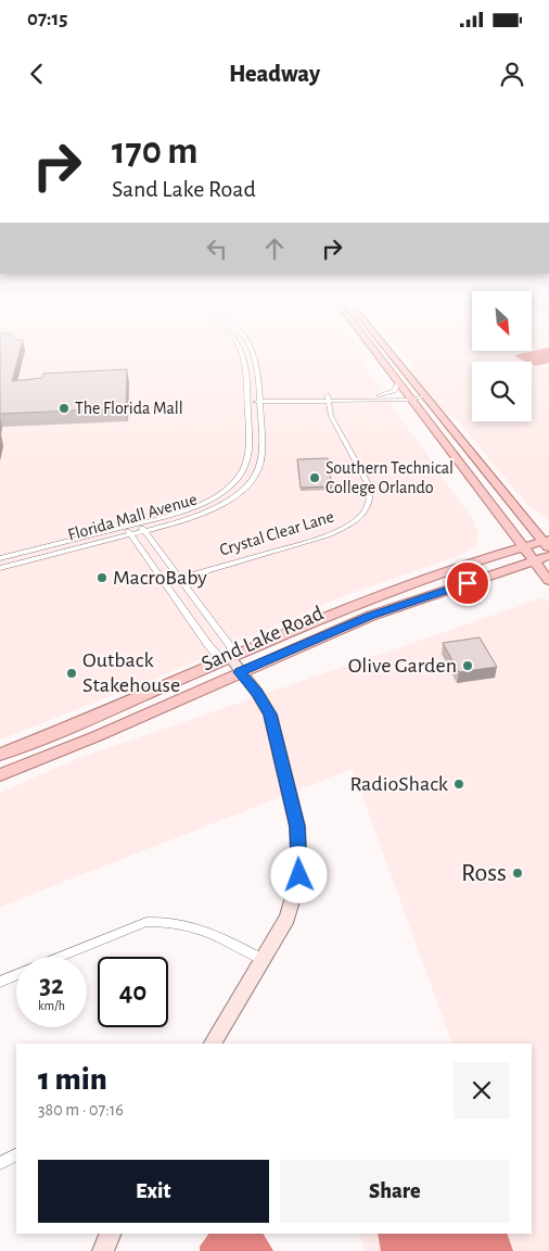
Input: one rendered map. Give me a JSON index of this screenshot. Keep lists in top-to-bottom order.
{
  "streets": {
    "main road": ["Sand Lake Road"],
    "street": ["Florida Mall Avenue", "Crystal Clear Lane"]
  },
  "places": [
    "The Florida Mall",
    "Southern Technical College Orlando",
    "MacroBaby",
    "Olive Garden",
    "Outback Stakehouse",
    "RadioShack",
    "Ross"
  ],
  "north": "bottom right",
  "page": {
    "status": "07:15",
    "header": "Headway",
    "turn": ["170 m", "Sand Lake Road"],
    "speed": "32 km/h",
    "limit": "40",
    "heading": ["1 min", "380 m · 07:16"],
    "buttons": ["Exit", "Share"]
  }
}
